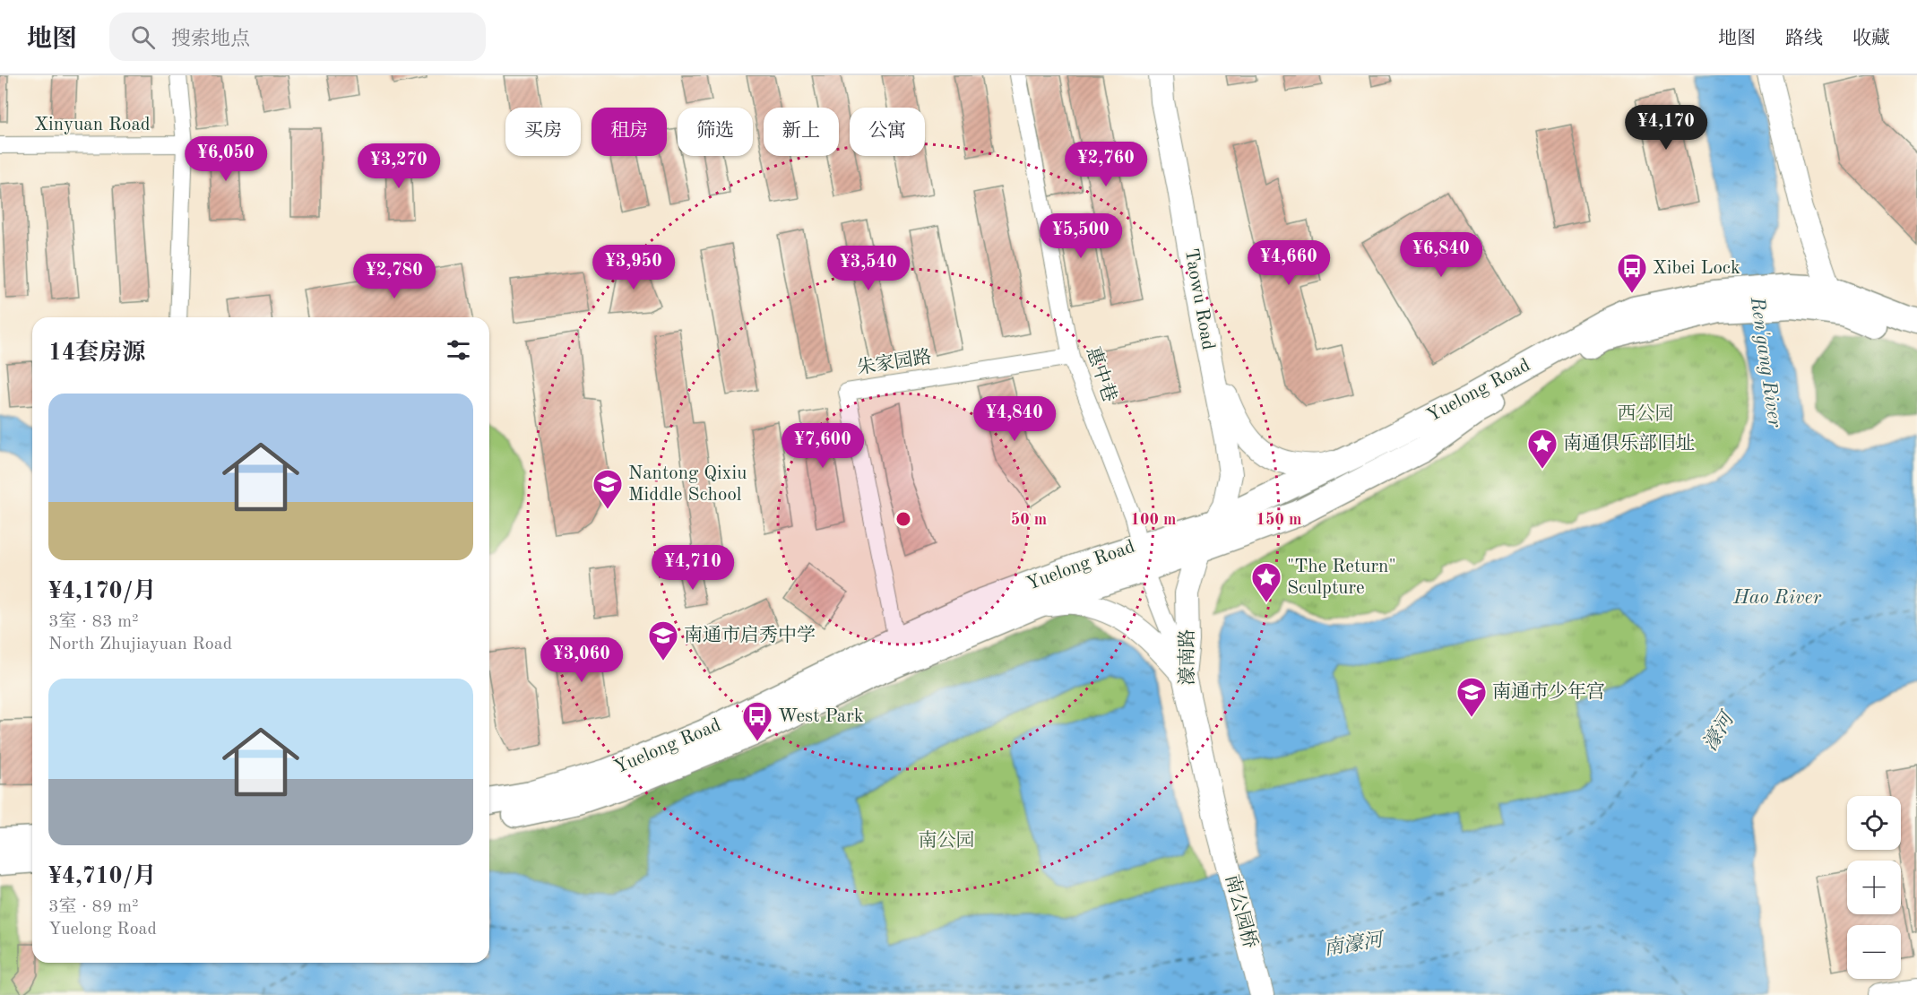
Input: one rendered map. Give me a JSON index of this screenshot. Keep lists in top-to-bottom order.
{
  "streets": {
    "main road": ["Yuelong Road"],
    "street": [
      "Xinyuan Road",
      "Taowu Road",
      "朱家园路",
      "惠中巷",
      "濠南路",
      "南公园桥"
    ]
  },
  "crossings": [
    ["Taowu Road", "Yuelong Road"],
    ["Taowu Road", "濠南路"],
    ["朱家园路", "惠中巷"],
    ["朱家园路", "Yuelong Road"],
    ["惠中巷", "Yuelong Road"],
    ["惠中巷", "濠南路"],
    ["Yuelong Road", "濠南路"],
    ["濠南路", "南公园桥"]
  ],
  "water": [
    "Ren'gang River",
    "Hao River",
    "濠河",
    "南濠河"
  ],
  "parks": ["西公园", "南公园"],
  "places": {
    "bus stop": ["Xibei Lock", "West Park"],
    "place": ["南通俱乐部旧址", "\"The Return\" Sculpture"],
    "school or university": ["Nantong Qixiu Middle School", "南通市启秀中学", "南通市少年宫"]
  },
  "page": {
    "header": "地图",
    "search": "搜索地点",
    "nav": ["地图", "路线", "收藏"],
    "price": [
      "¥4,170",
      "¥6,050",
      "¥2,760",
      "¥3,270",
      "¥5,500",
      "¥6,840",
      "¥4,660",
      "¥3,950",
      "¥3,540",
      "¥2,780",
      "¥4,840",
      "¥7,600",
      "¥4,710",
      "¥3,060"
    ],
    "chip": [
      "买房",
      "租房",
      "筛选",
      "新上",
      "公寓"
    ],
    "heading": "14套房源",
    "list": [
      {
        "name": "¥4,170/月",
        "note": "3室 · 83 m² · North Zhujiayuan Road"
      },
      {
        "name": "¥4,710/月",
        "note": "3室 · 89 m² · Yuelong Road"
      }
    ],
    "map_buttons": ["+", "−"]
  },
  "rings": ["50 m", "100 m", "150 m"]
}
